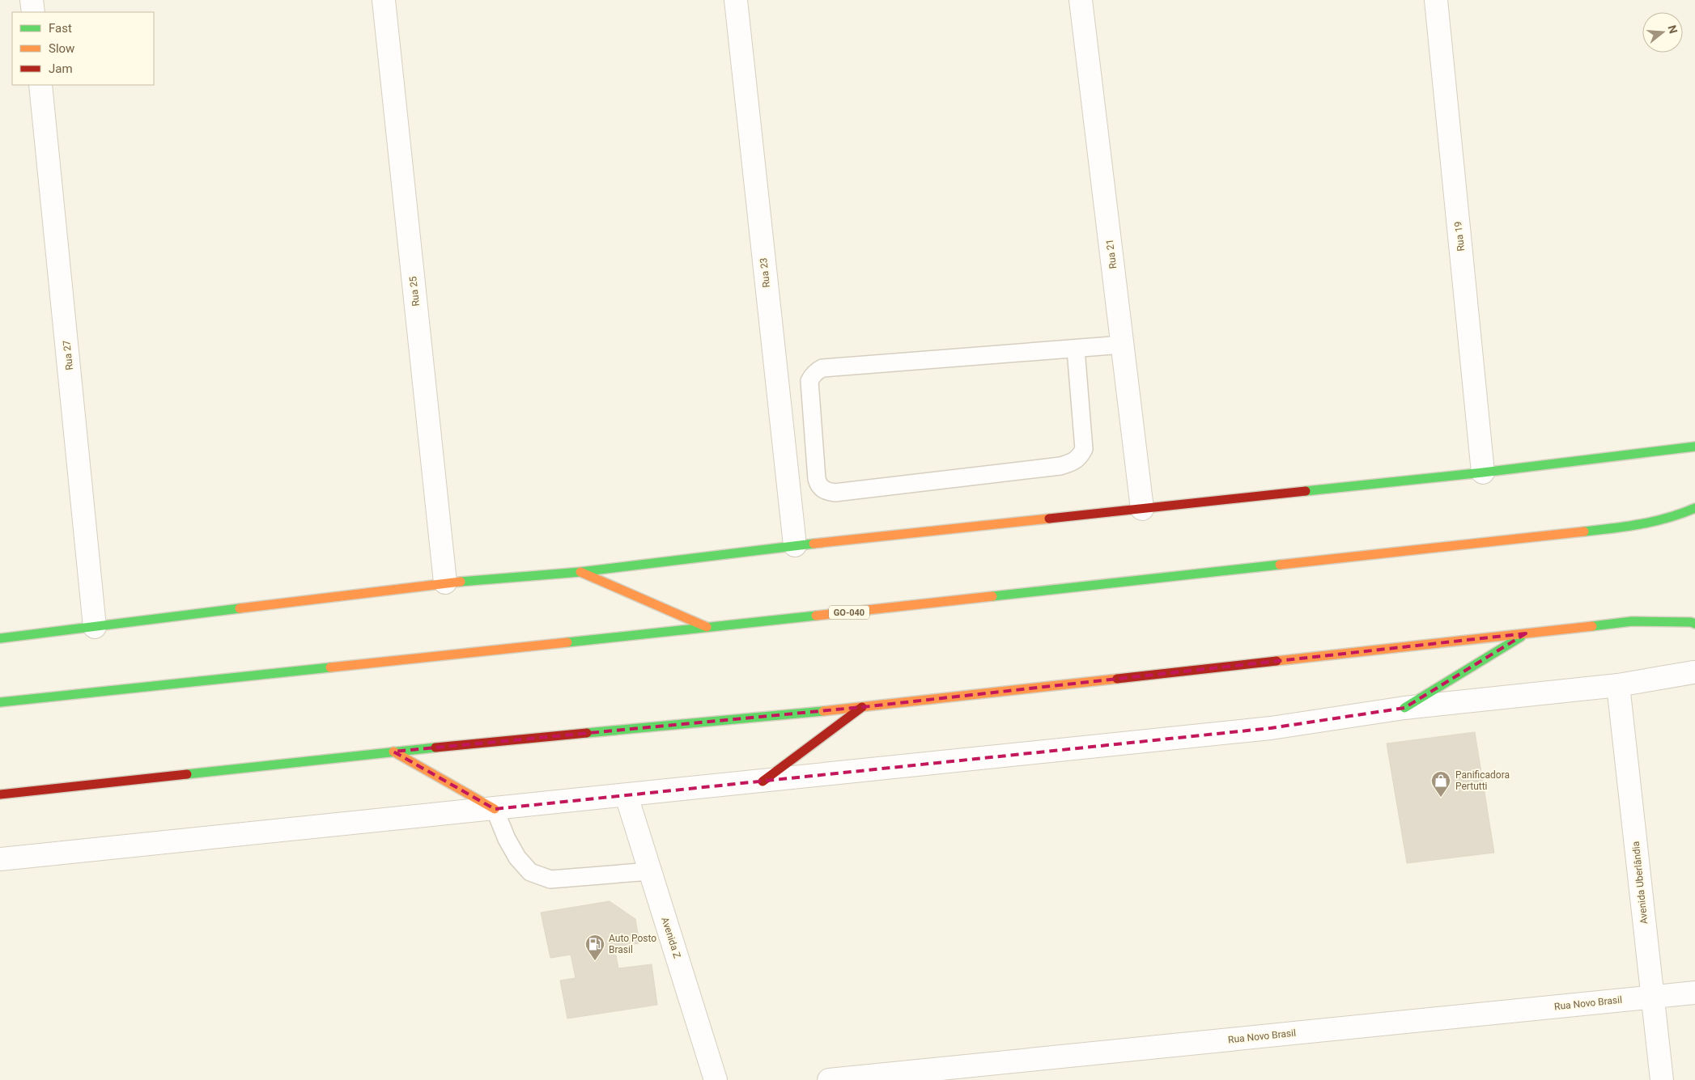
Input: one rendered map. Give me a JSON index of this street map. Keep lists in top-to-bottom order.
{
  "streets": {
    "main road": ["GO-040"],
    "street": [
      "Rua 19",
      "Rua 21",
      "Rua 23",
      "Rua 25",
      "Rua 27",
      "Avenida Uberlândia",
      "Avenida Z",
      "Rua Novo Brasil"
    ]
  },
  "crossings": [
    ["Avenida Uberlândia", "Rua Novo Brasil"]
  ],
  "places": {
    "shop": ["Panificadora Pertutti"],
    "fuel station": ["Auto Posto Brasil"]
  },
  "legend": ["Fast", "Slow", "Jam"],
  "north": "right"
}
